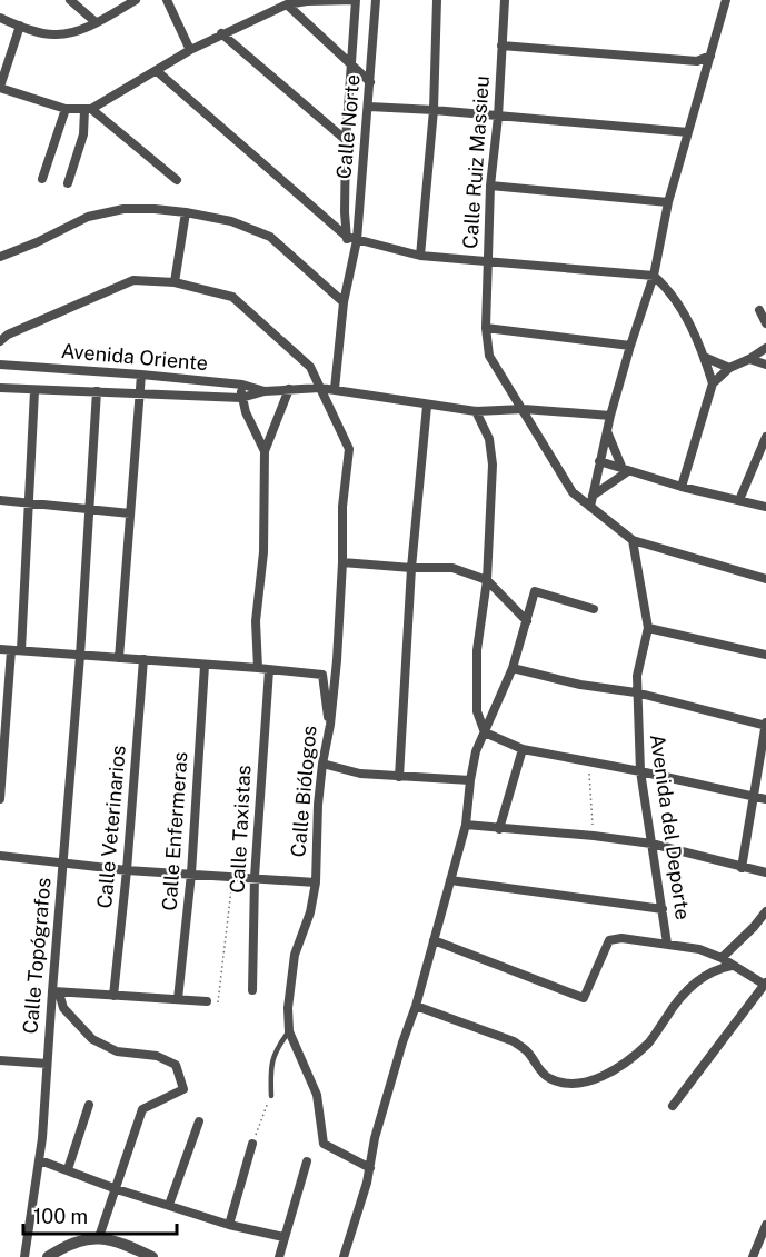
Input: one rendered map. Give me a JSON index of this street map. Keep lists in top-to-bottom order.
{
  "streets": {
    "street": [
      "Calle Norte",
      "Calle Ruiz Massieu",
      "Avenida Oriente",
      "Calle Biólogos",
      "Calle Veterinarios",
      "Avenida del Deporte",
      "Calle Taxistas",
      "Calle Enfermeras",
      "Calle Topógrafos"
    ]
  },
  "crossings": [
    ["Calle Norte", "Avenida Oriente"],
    ["Avenida Oriente", "Calle Topógrafos"],
    ["Calle Biólogos", "Calle Veterinarios"],
    ["Calle Biólogos", "Calle Taxistas"],
    ["Calle Biólogos", "Calle Enfermeras"],
    ["Calle Biólogos", "Calle Topógrafos"]
  ],
  "scale_bar": "100 m"
}
